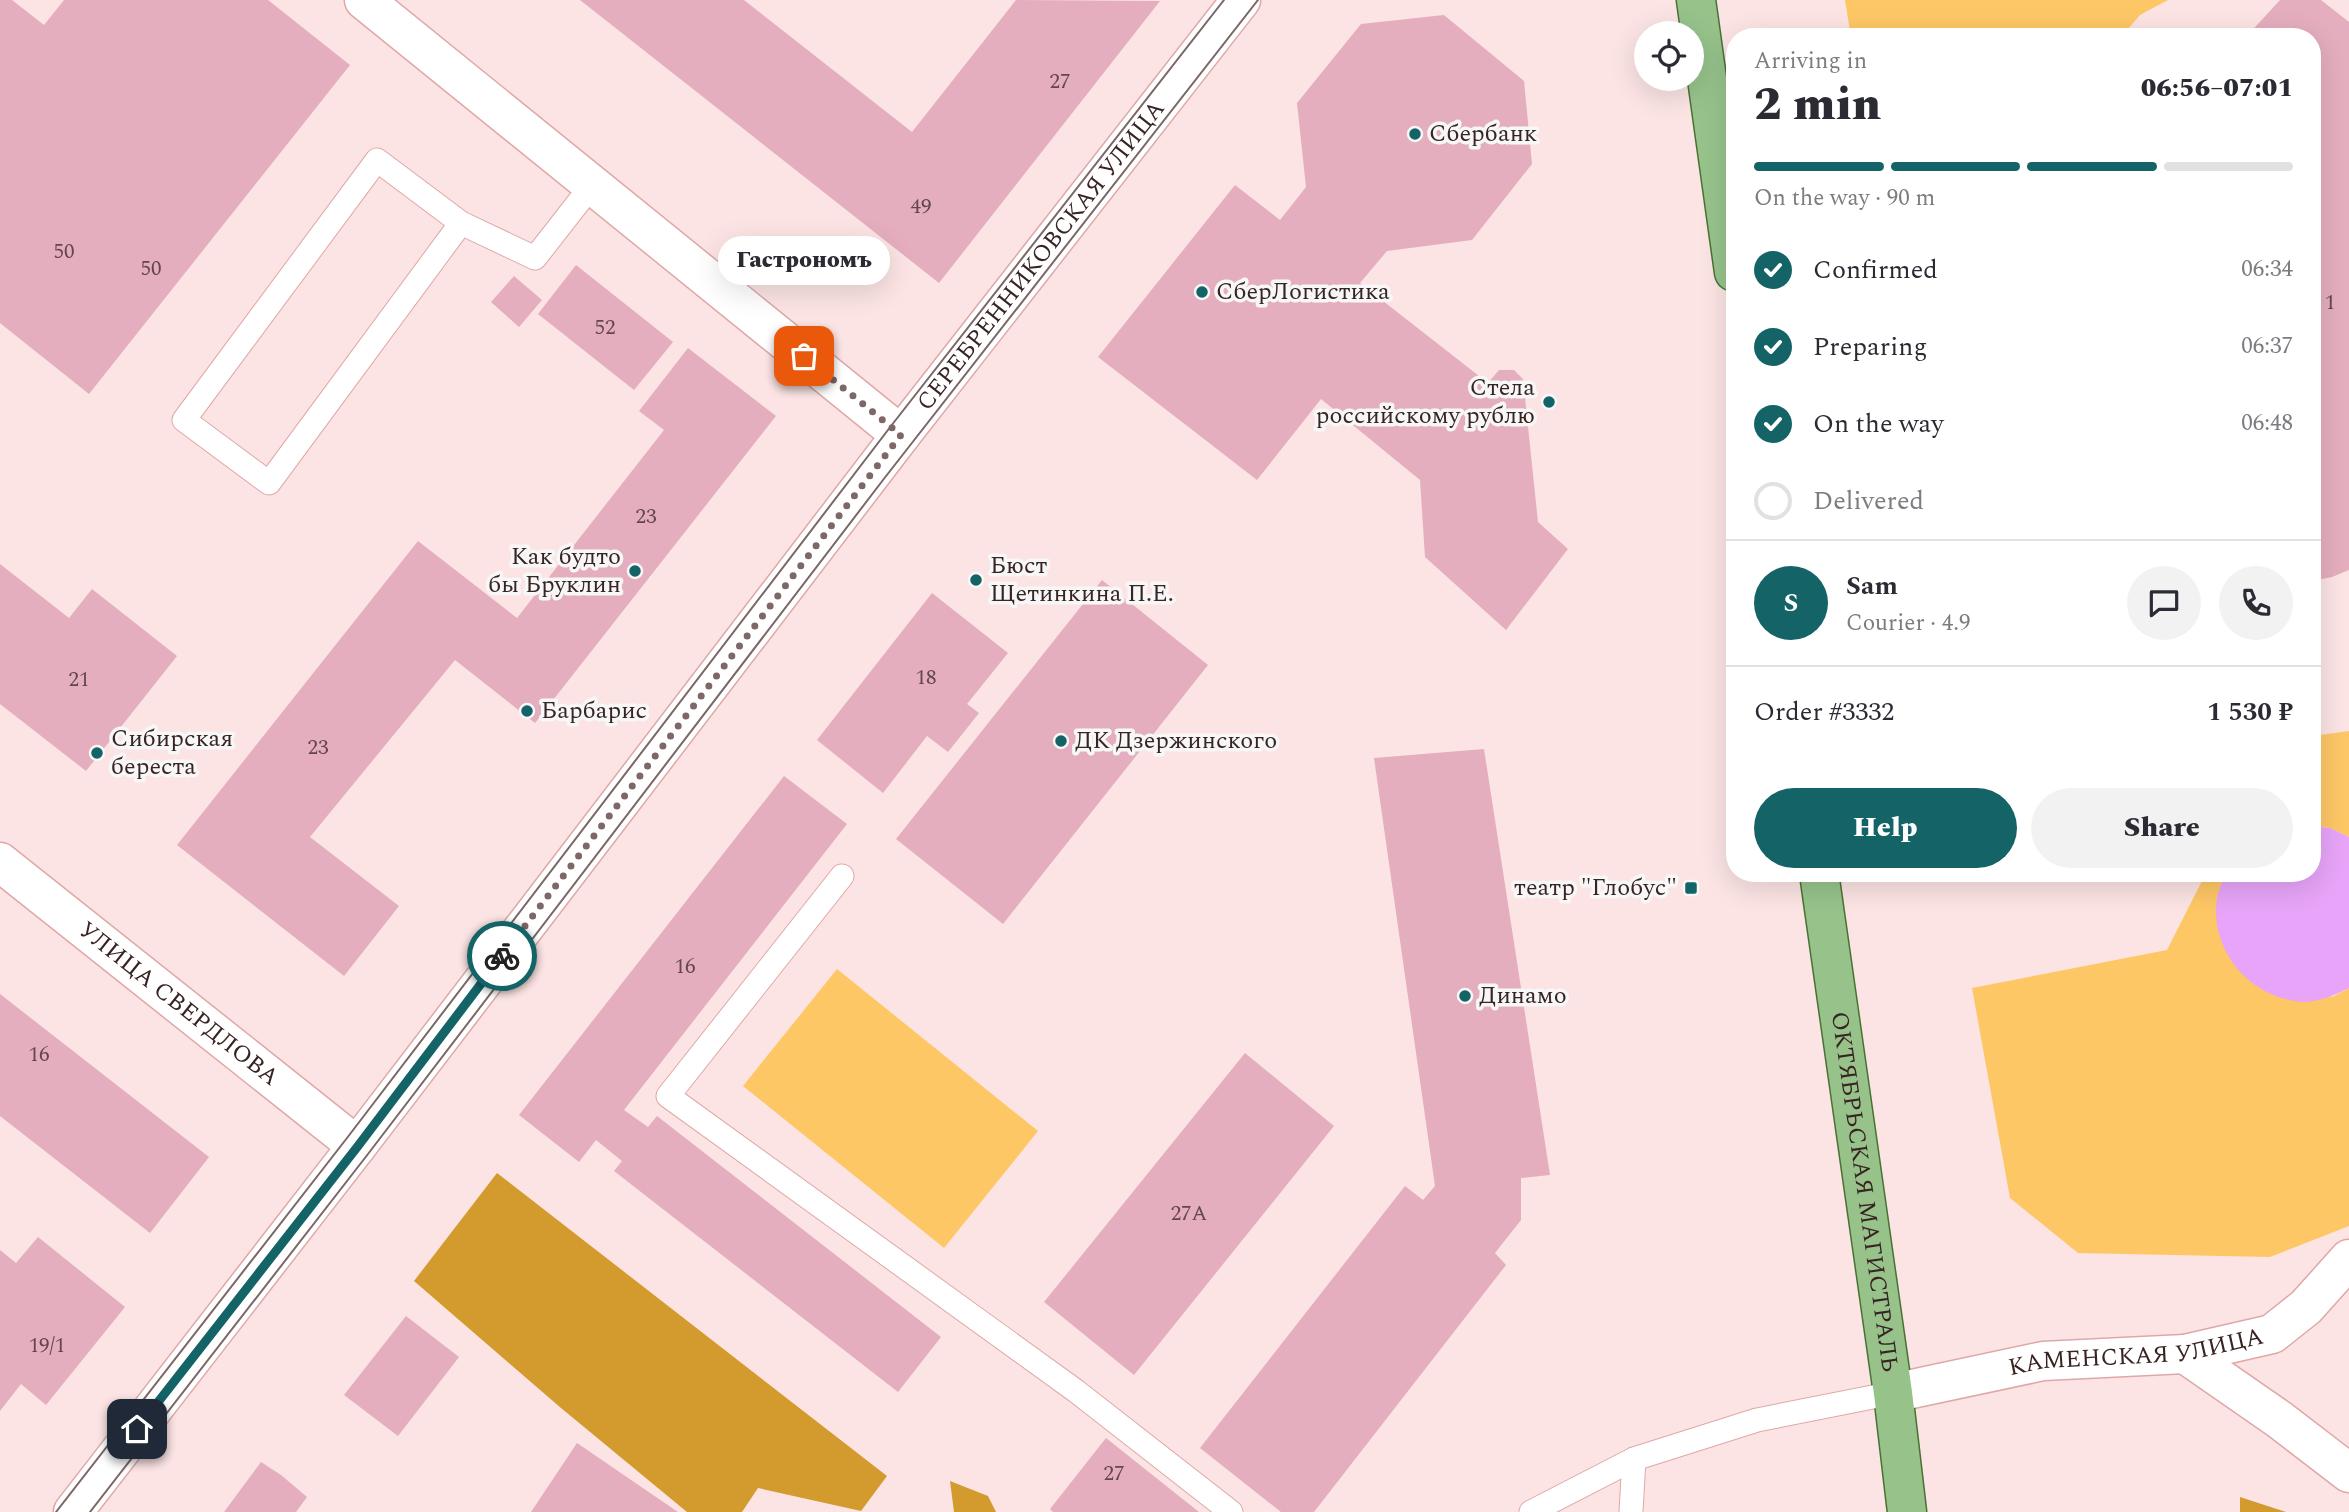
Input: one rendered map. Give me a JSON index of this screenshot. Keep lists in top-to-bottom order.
{
  "streets": {
    "main road": ["ОКТЯБРЬСКАЯ МАГИСТРАЛЬ"],
    "street": ["СЕРЕБРЕННИКОВСКАЯ УЛИЦА", "УЛИЦА СВЕРДЛОВА", "КАМЕНСКАЯ УЛИЦА"]
  },
  "crossings": [
    ["СЕРЕБРЕННИКОВСКАЯ УЛИЦА", "УЛИЦА СВЕРДЛОВА"],
    ["ОКТЯБРЬСКАЯ МАГИСТРАЛЬ", "КАМЕНСКАЯ УЛИЦА"]
  ],
  "places": {
    "other": [
      "Сбербанк",
      "СберЛогистика",
      "Гастрономъ",
      "Стела российскому рублю",
      "Как будто бы Бруклин",
      "Бюст Щетинкина П.Е.",
      "Барбарис",
      "ДК Дзержинского",
      "Сибирская береста",
      "Динамо"
    ],
    "transit": ["театр \"Глобус\""]
  },
  "house_numbers": [
    "27",
    "49",
    "50",
    "50",
    "1",
    "52",
    "23",
    "18",
    "21",
    "23",
    "16",
    "16",
    "27А",
    "19/1",
    "27"
  ],
  "page": {
    "heading": ["2 min", "Arriving in", "06:56–07:01"],
    "panel": [
      "Sam",
      "Courier · 4.9",
      "Order #3332",
      "1 530 ₽"
    ],
    "bar": "On the way · 90 m",
    "list": [
      ["Confirmed", "06:34"],
      ["Preparing", "06:37"],
      ["On the way", "06:48"],
      "Delivered"
    ],
    "bubble": "Гастрономъ",
    "round": "S",
    "buttons": ["Help", "Share"]
  }
}
